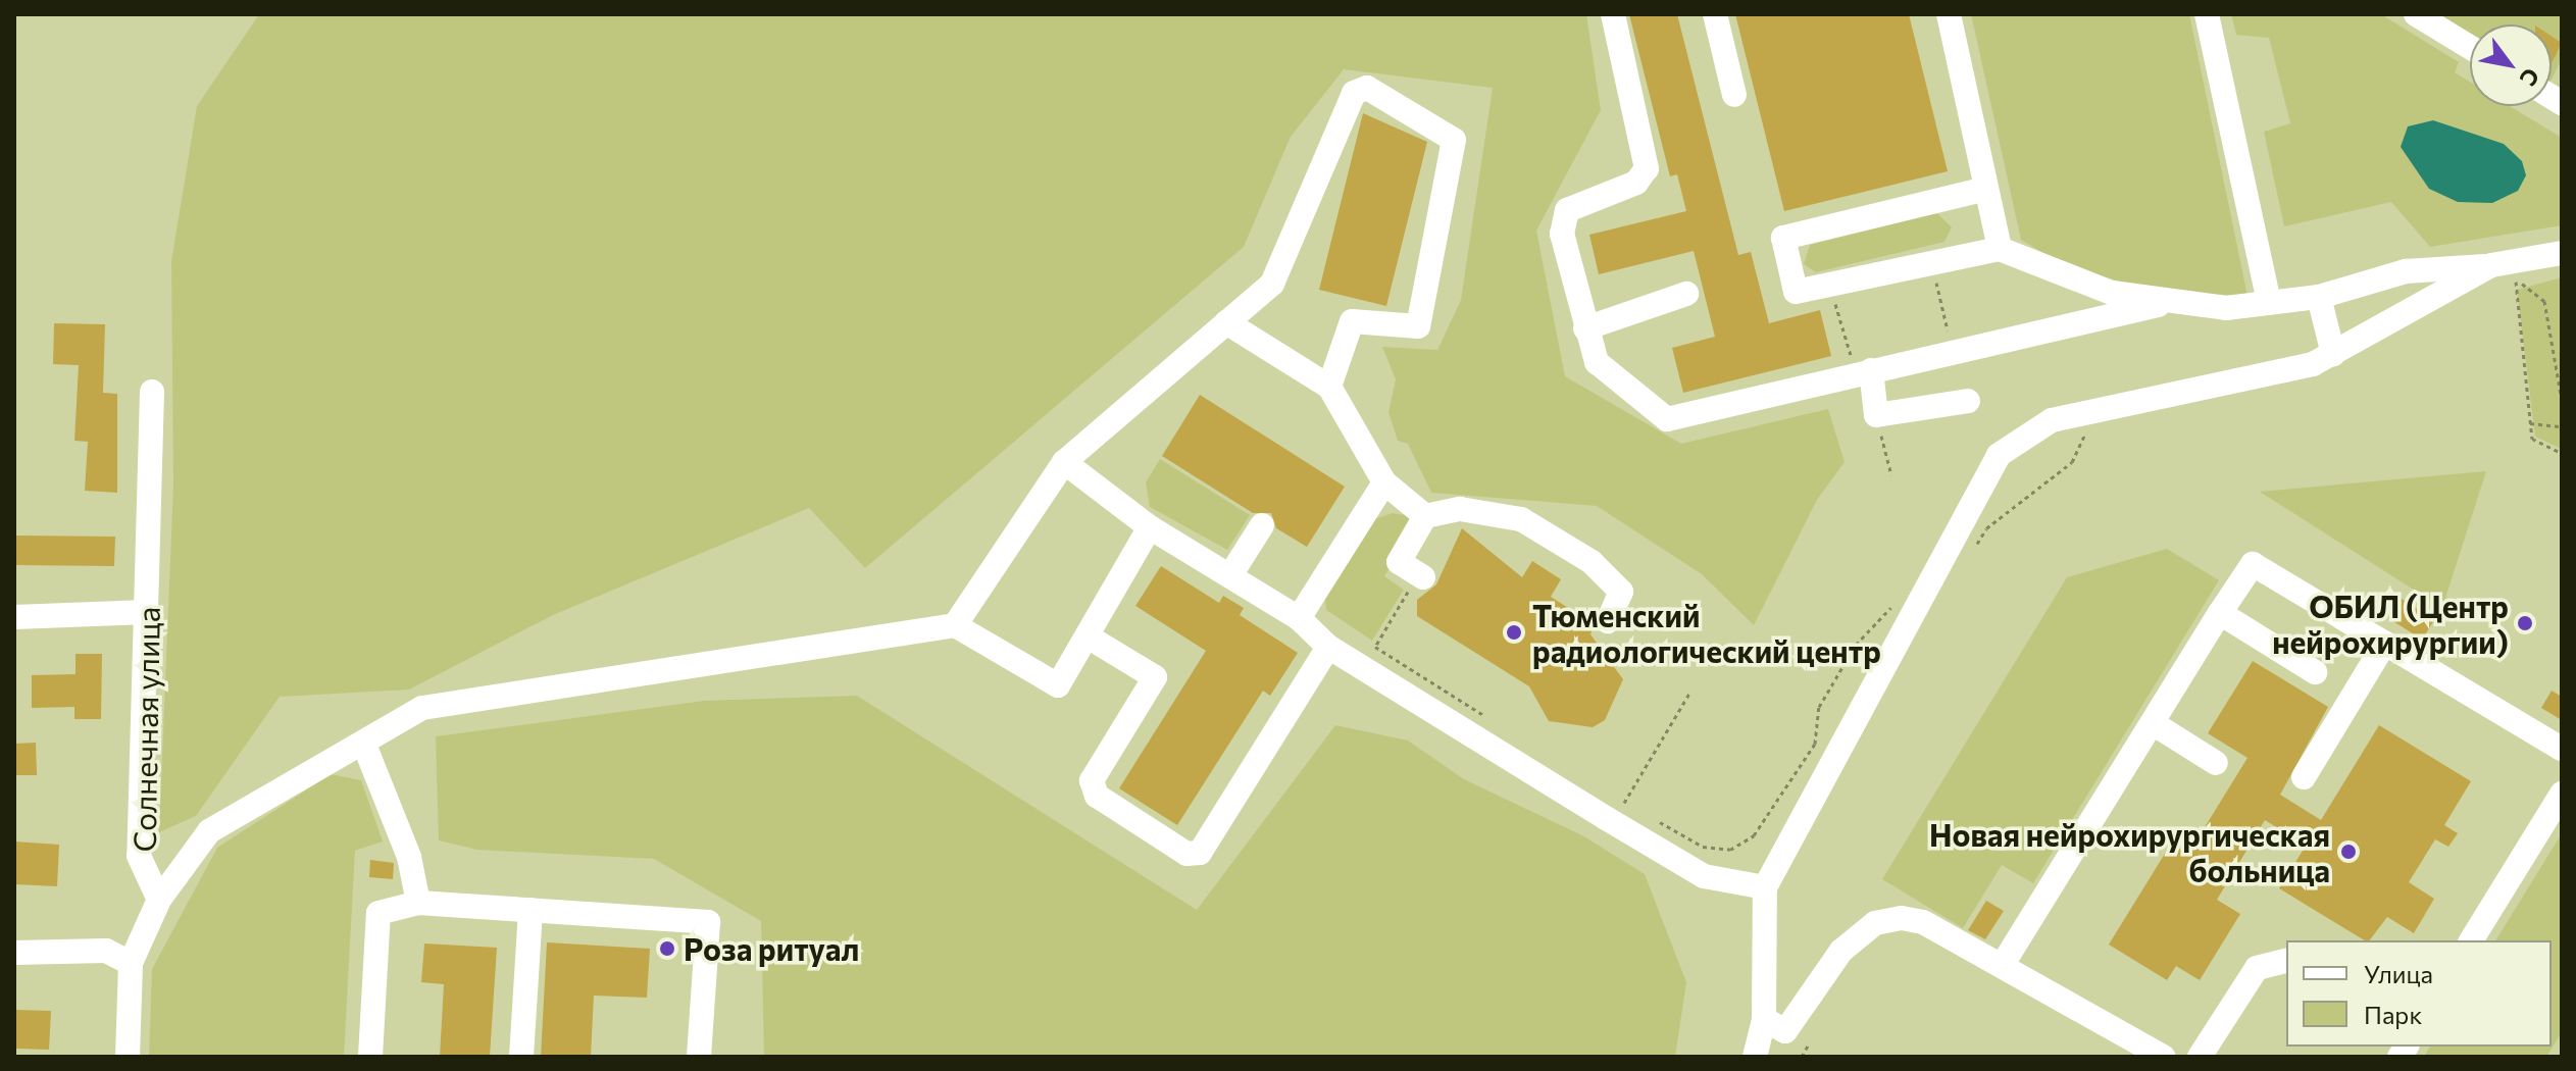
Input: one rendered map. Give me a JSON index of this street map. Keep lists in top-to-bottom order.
{
  "streets": {
    "street": ["Солнечная улица"]
  },
  "places": [
    "ОБИЛ (Центр нейрохирургии)",
    "Тюменский радиологический центр",
    "Новая нейрохирургическая больница",
    "Роза ритуал"
  ],
  "legend": ["Улица", "Парк"],
  "north": "bottom right"
}
